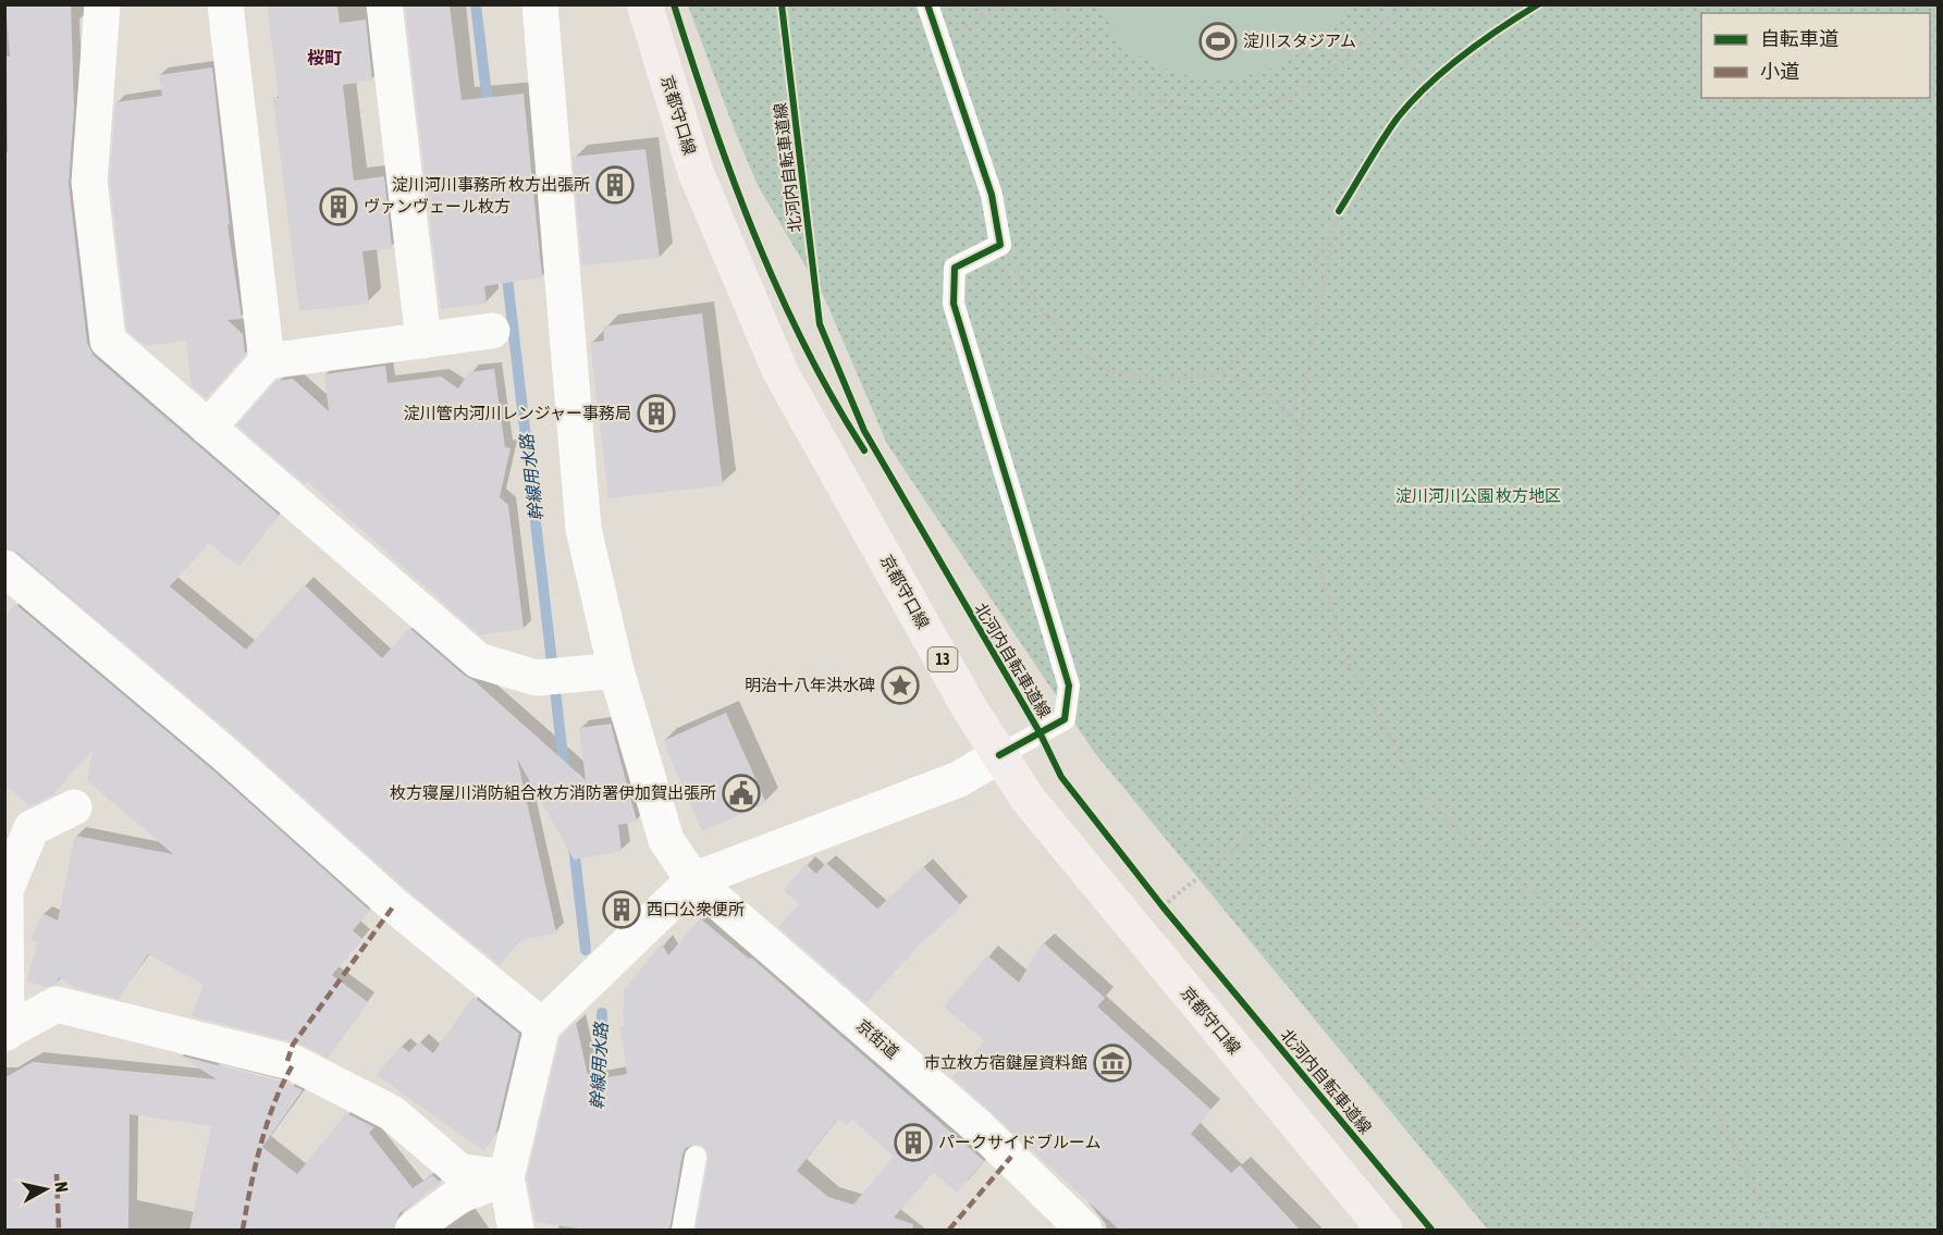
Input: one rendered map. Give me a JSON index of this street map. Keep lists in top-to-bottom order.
{
  "streets": {
    "main road": ["京都守口線", "13"],
    "street": ["京街道"],
    "cycle path": ["北河内自転車道線"]
  },
  "districts": ["桜町"],
  "water": ["幹線用水路"],
  "parks": ["淀川河川公園 枚方地区"],
  "places": {
    "sports": ["淀川スタジアム"],
    "building": [
      "淀川河川事務所 枚方出張所",
      "ヴァンヴェール枚方",
      "淀川管内河川レンジャー事務局",
      "西口公衆便所",
      "パークサイドブルーム"
    ],
    "place": ["明治十八年洪水碑"],
    "public building": ["枚方寝屋川消防組合枚方消防署伊加賀出張所"],
    "museum": ["市立枚方宿鍵屋資料館"]
  },
  "legend": ["自転車道", "小道"],
  "north": "right"
}
